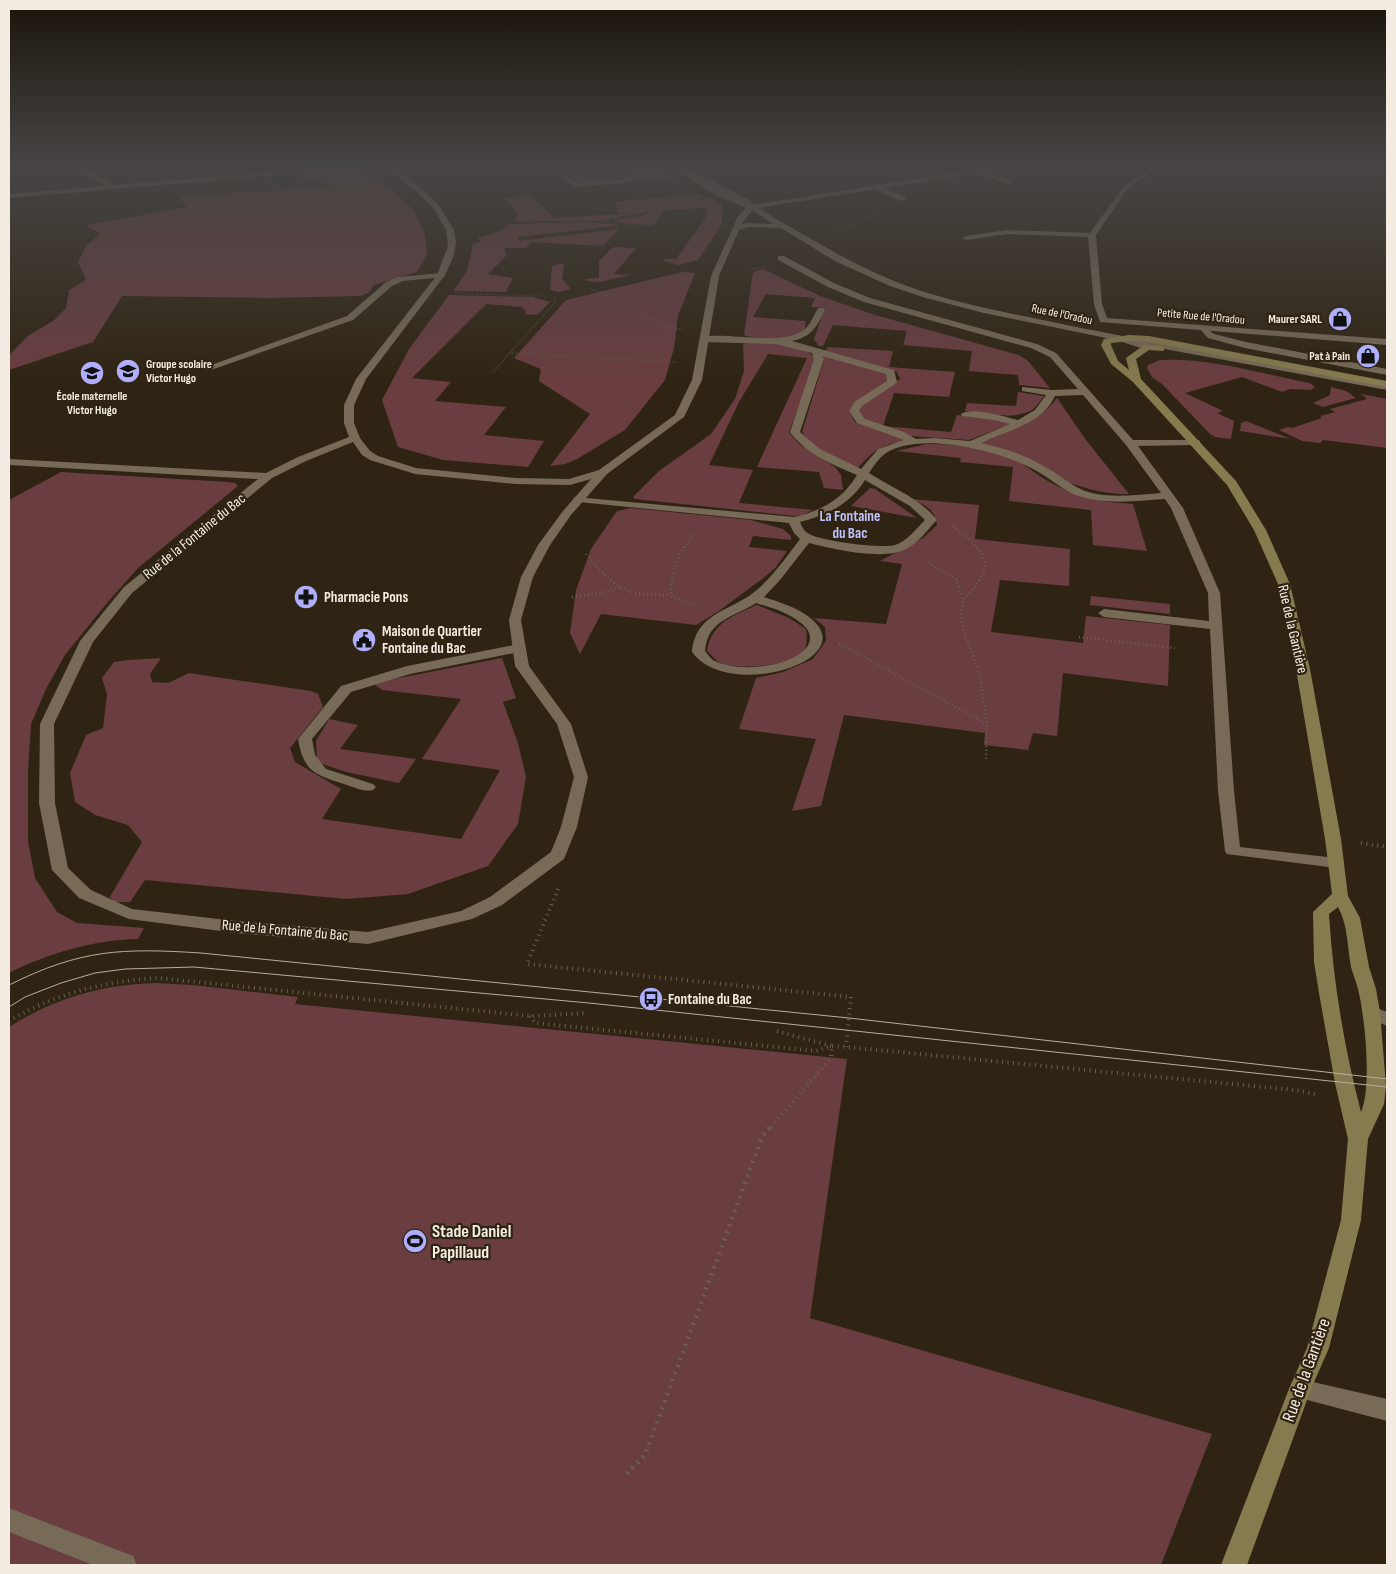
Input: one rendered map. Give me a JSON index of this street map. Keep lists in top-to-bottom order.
{
  "streets": {
    "main road": ["Rue de la Gantière"],
    "street": ["Rue de l'Oradou", "Petite Rue de l'Oradou", "Rue de la Fontaine du Bac"]
  },
  "crossings": [
    ["Rue de l'Oradou", "Rue de la Gantière"]
  ],
  "districts": ["La Fontaine du Bac"],
  "places": {
    "shop": ["Maurer SARL", "Pat à Pain"],
    "school or university": ["Groupe scolaire Victor Hugo", "École maternelle Victor Hugo"],
    "pharmacy": ["Pharmacie Pons"],
    "public building": ["Maison de Quartier Fontaine du Bac"],
    "bus stop": ["Fontaine du Bac"],
    "sports": ["Stade Daniel Papillaud"]
  }
}
